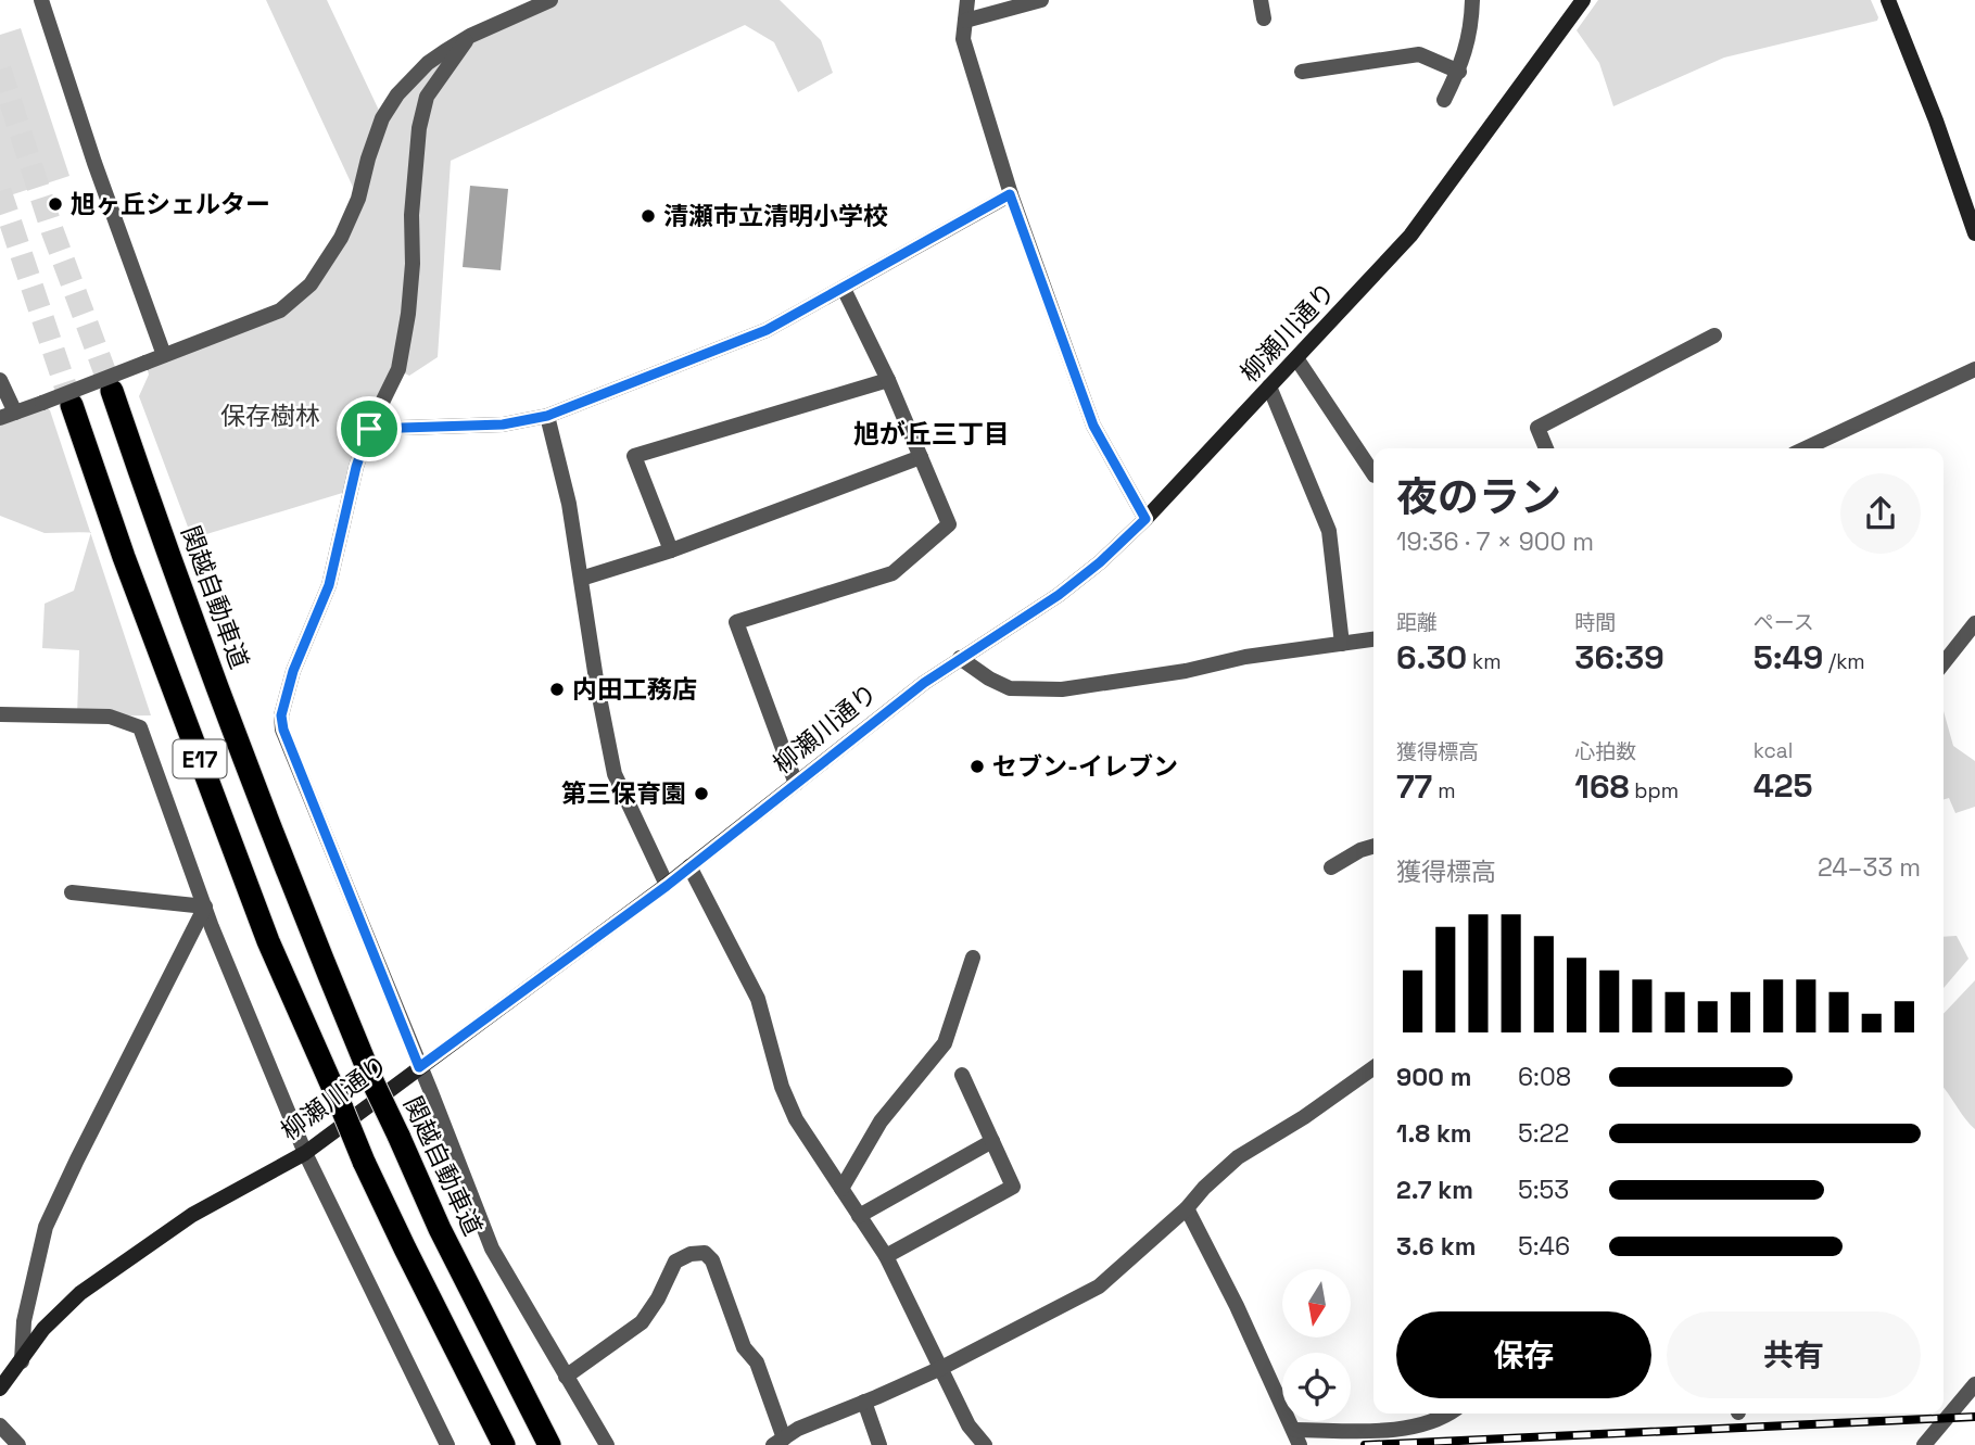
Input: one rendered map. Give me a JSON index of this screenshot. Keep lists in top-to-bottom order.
{
  "streets": {
    "highway": ["関越自動車道", "E17"],
    "street": ["柳瀬川通り"]
  },
  "districts": ["旭が丘三丁目"],
  "parks": ["保存樹林"],
  "places": [
    "旭ヶ丘シェルター",
    "清瀬市立清明小学校",
    "内田工務店",
    "セブン-イレブン",
    "第三保育園"
  ],
  "north": "bottom",
  "page": {
    "heading": ["夜のラン", "19:36 · 7 × 900 m"],
    "stats": [
      ["距離", "6.30 km"],
      ["時間", "36:39"],
      ["ペース", "5:49 /km"],
      ["獲得標高", "77 m"],
      ["心拍数", "168 bpm"],
      ["kcal", "425"]
    ],
    "chart": ["獲得標高", "24–33 m"],
    "list": [
      {
        "name": "900 m",
        "note": "6:08"
      },
      {
        "name": "1.8 km",
        "note": "5:22"
      },
      {
        "name": "2.7 km",
        "note": "5:53"
      },
      {
        "name": "3.6 km",
        "note": "5:46"
      }
    ],
    "buttons": ["保存", "共有"]
  }
}
